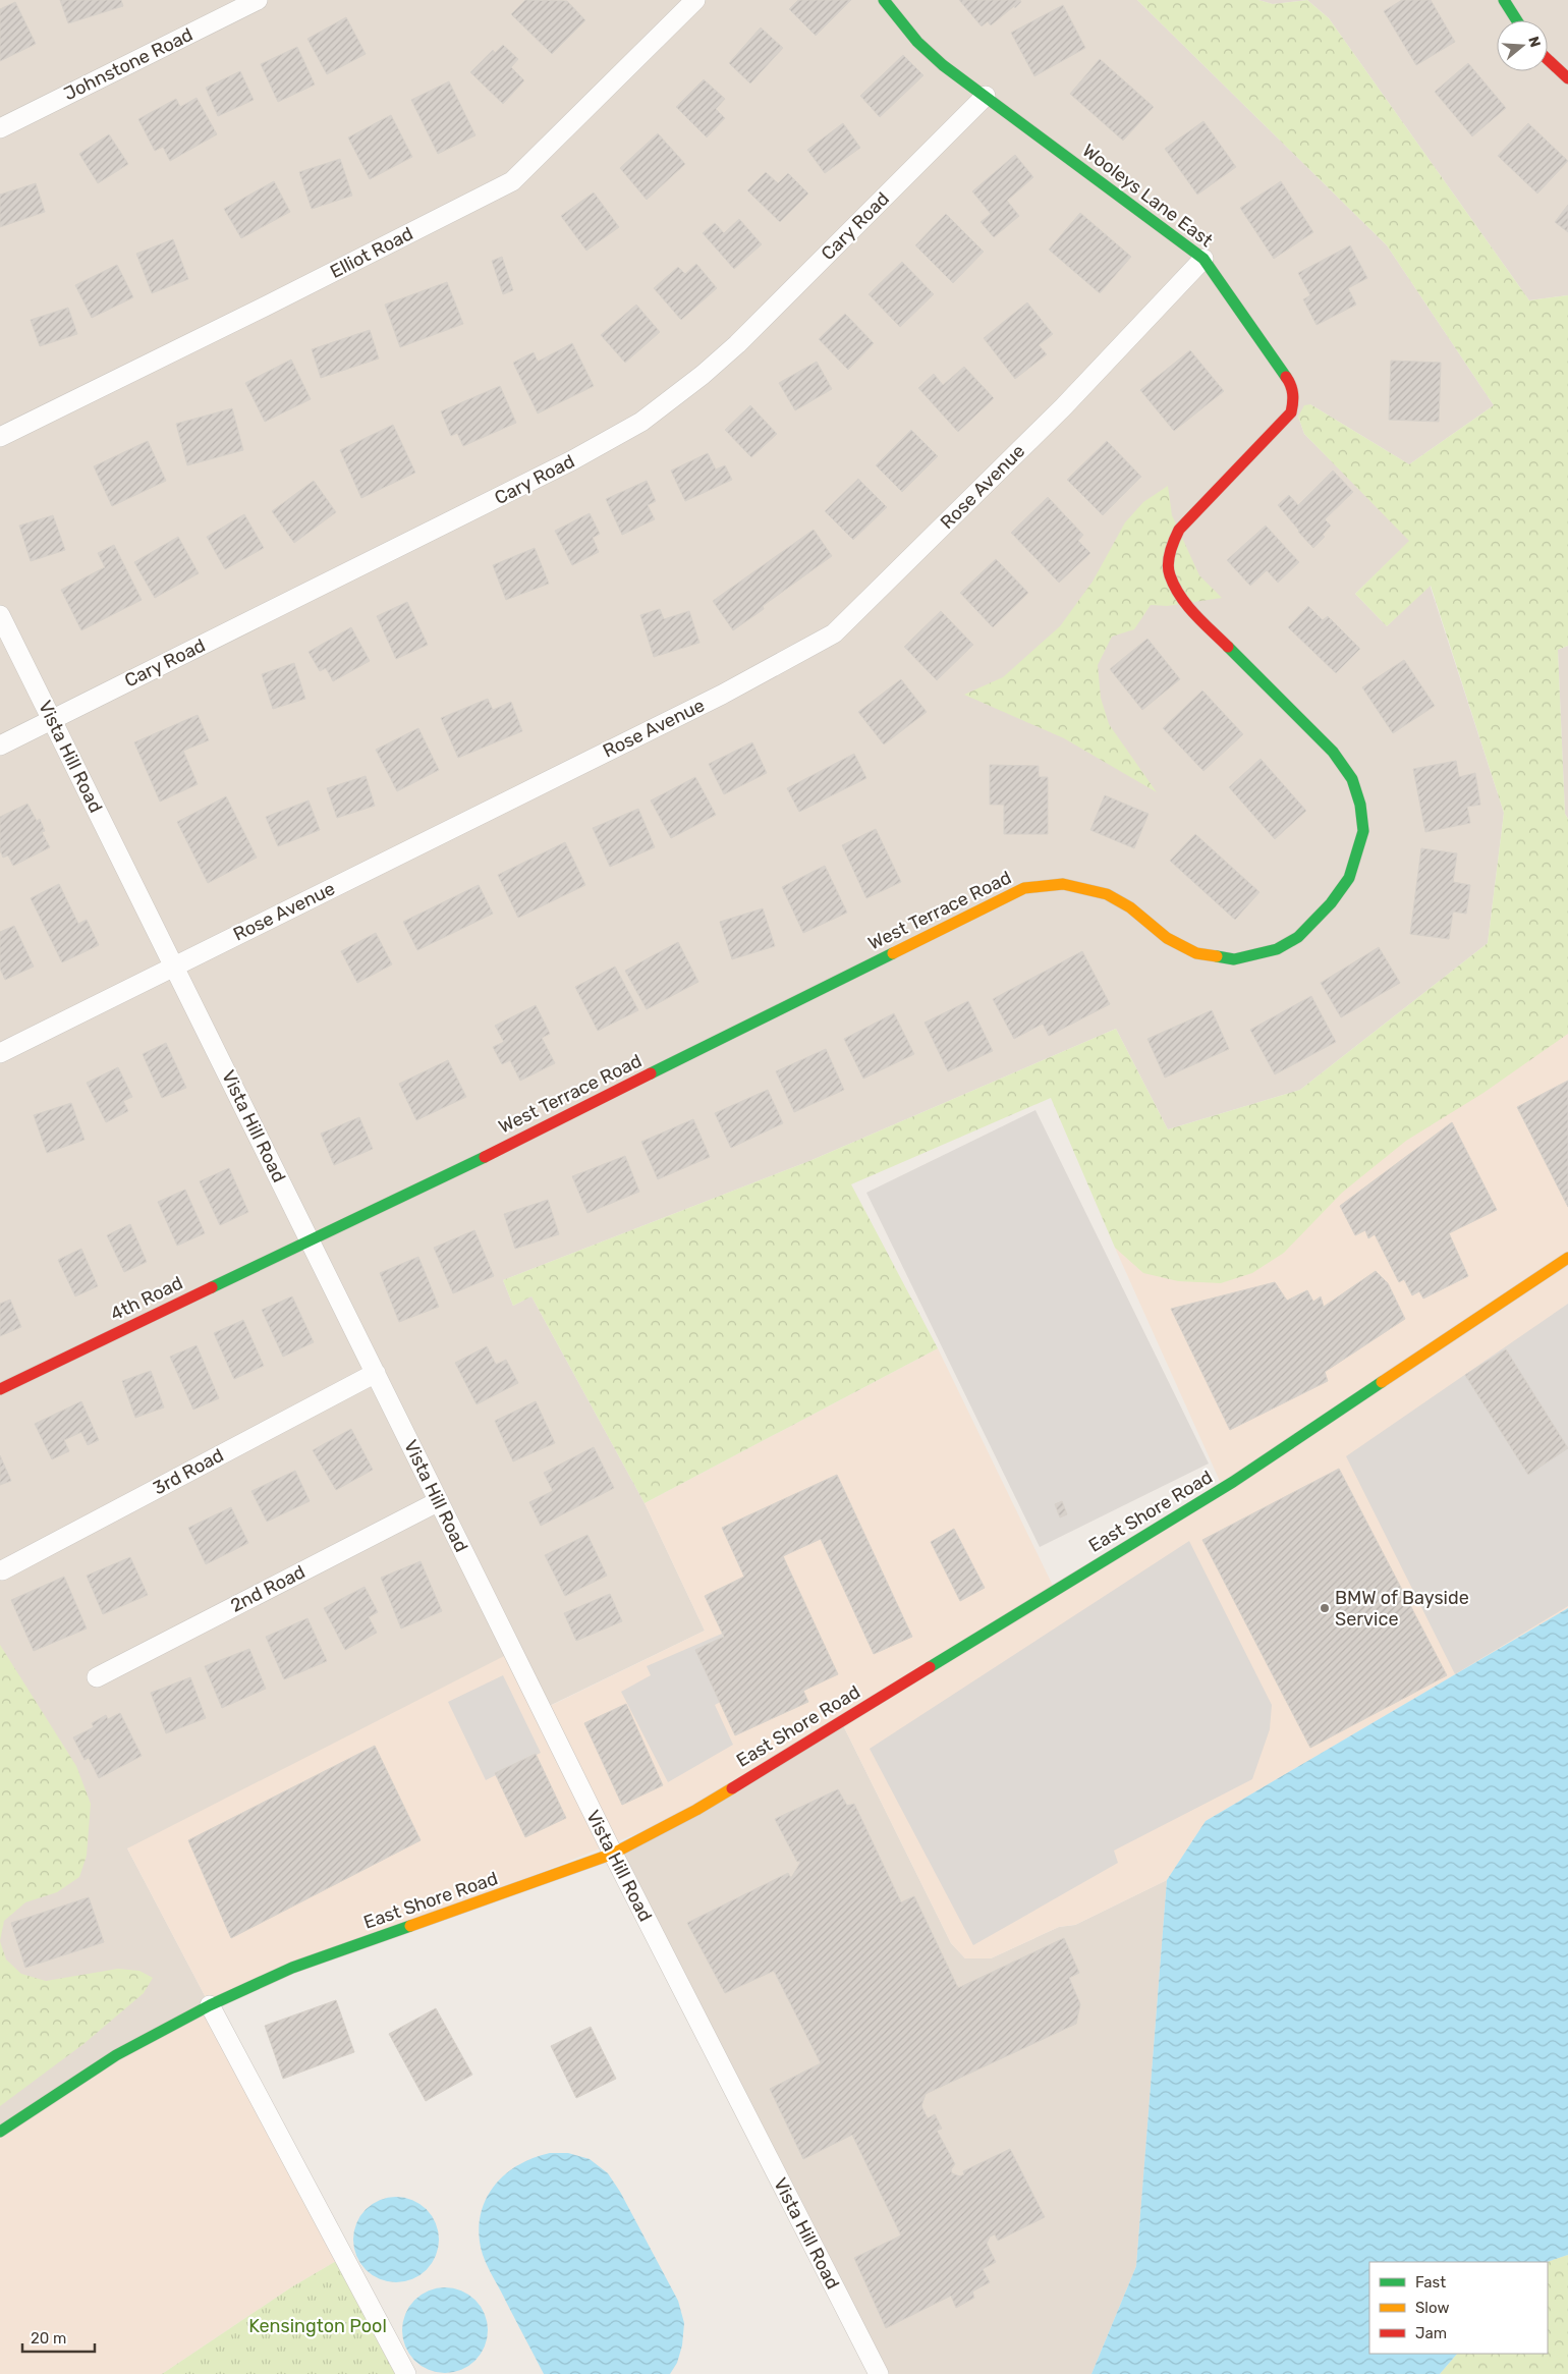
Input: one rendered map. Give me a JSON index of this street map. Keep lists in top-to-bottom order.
{
  "streets": {
    "street": [
      "Johnstone Road",
      "Wooleys Lane East",
      "Cary Road",
      "Elliot Road",
      "Rose Avenue",
      "Vista Hill Road",
      "West Terrace Road",
      "4th Road",
      "3rd Road",
      "East Shore Road",
      "2nd Road"
    ]
  },
  "crossings": [
    ["Wooleys Lane East", "Cary Road"],
    ["Wooleys Lane East", "Rose Avenue"],
    ["Wooleys Lane East", "West Terrace Road"],
    ["Cary Road", "Vista Hill Road"],
    ["Rose Avenue", "Vista Hill Road"],
    ["Vista Hill Road", "West Terrace Road"],
    ["Vista Hill Road", "4th Road"],
    ["Vista Hill Road", "3rd Road"],
    ["Vista Hill Road", "East Shore Road"],
    ["Vista Hill Road", "2nd Road"],
    ["West Terrace Road", "4th Road"]
  ],
  "parks": ["Kensington Pool"],
  "places": ["BMW of Bayside Service"],
  "legend": ["Fast", "Slow", "Jam"],
  "scale_bar": "20 m",
  "north": "right"
}
